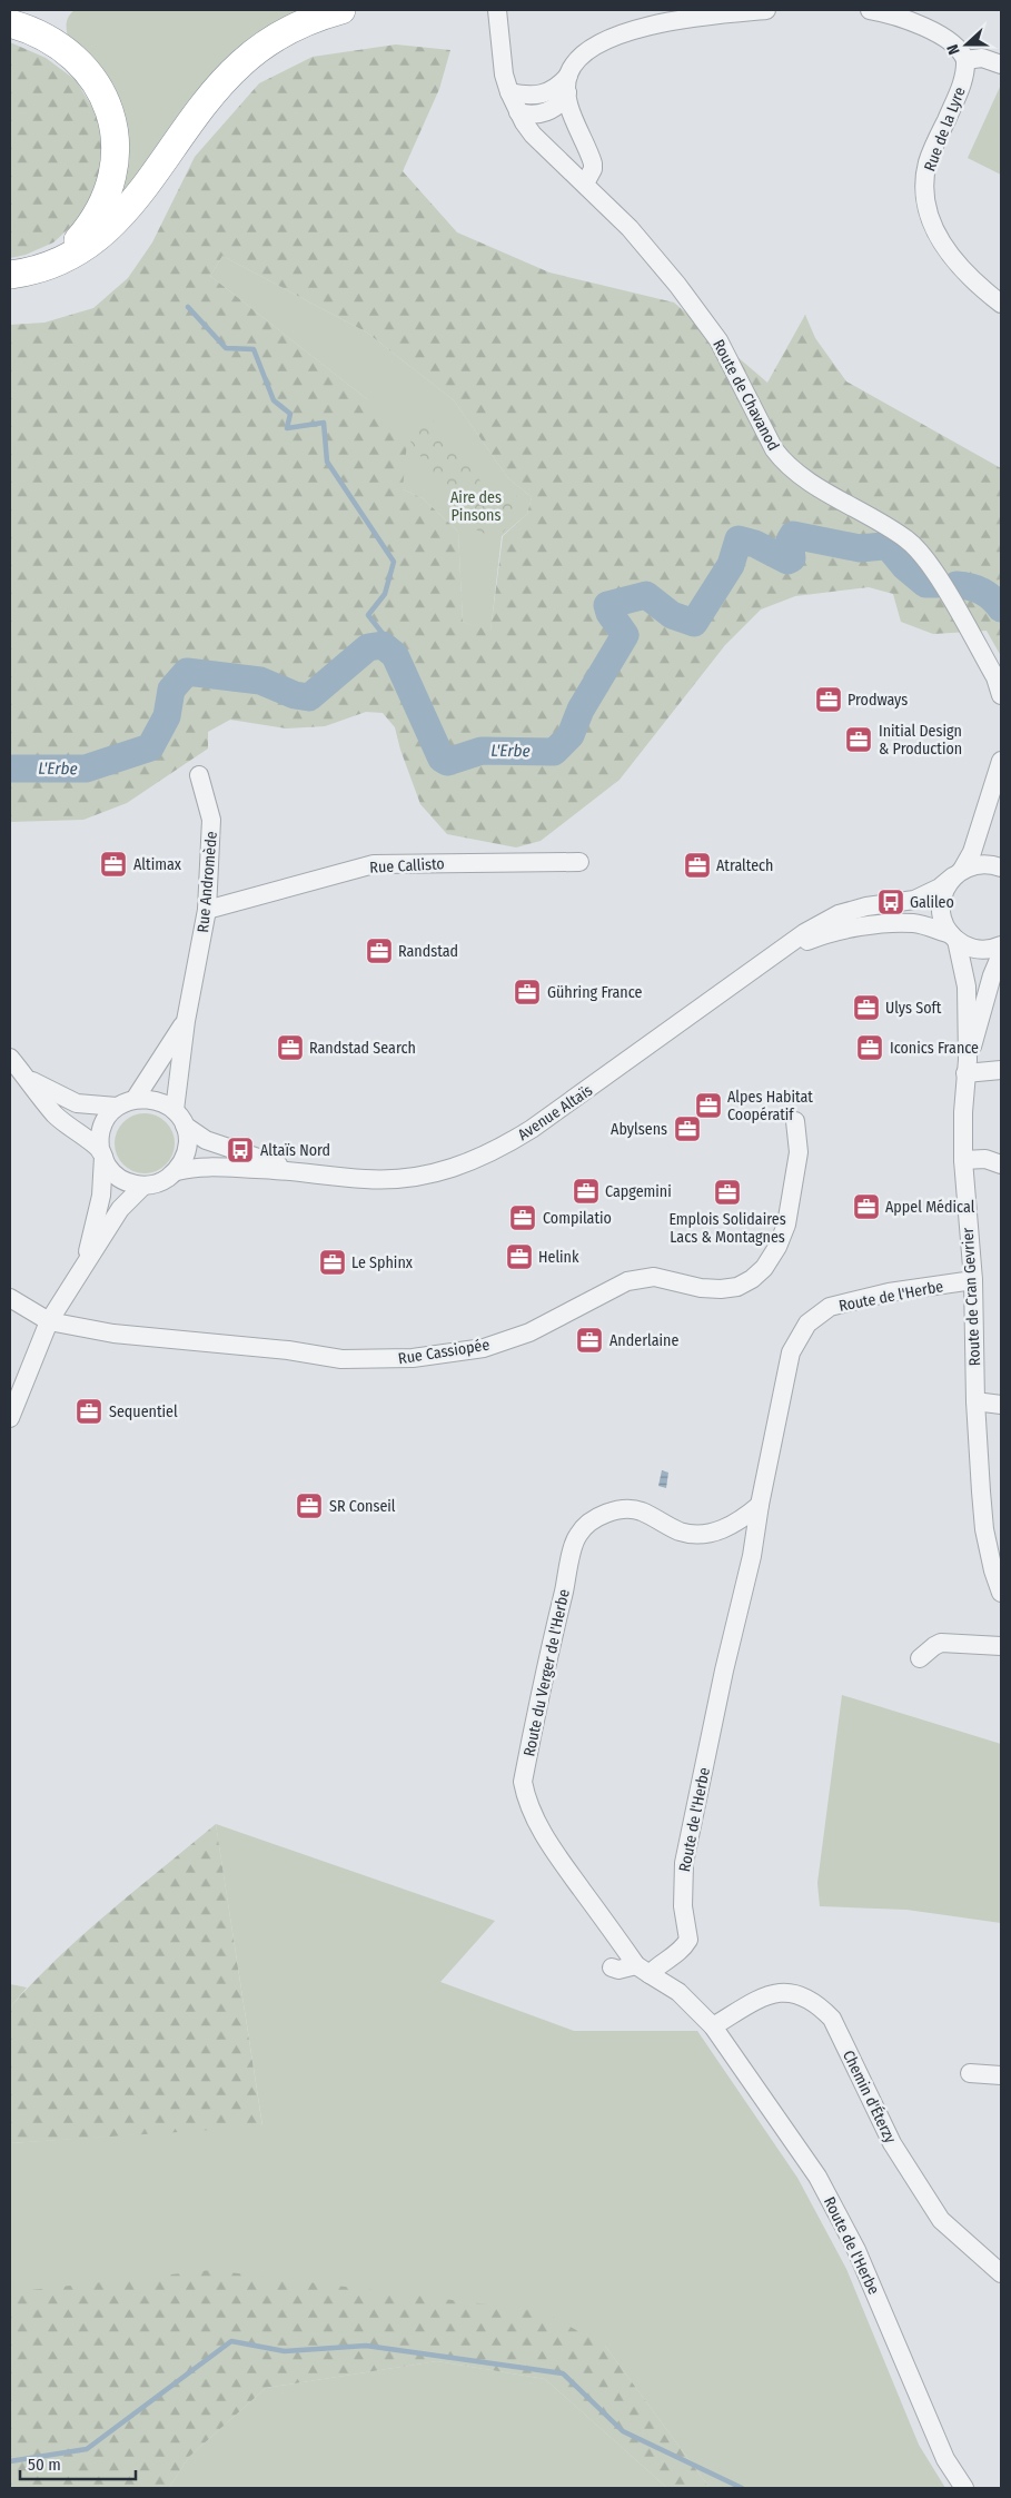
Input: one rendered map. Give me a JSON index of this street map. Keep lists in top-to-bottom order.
{
  "streets": {
    "street": [
      "Rue de la Lyre",
      "Route de Chavanod",
      "Rue Callisto",
      "Rue Andromède",
      "Avenue Altaïs",
      "Route de l'Herbe",
      "Route de Cran Gevrier",
      "Rue Cassiopée",
      "Route du Verger de l'Herbe",
      "Chemin d'Éterzy"
    ]
  },
  "crossings": [
    ["Rue Callisto", "Rue Andromède"],
    ["Rue Andromède", "Avenue Altaïs"],
    ["Avenue Altaïs", "Route de Cran Gevrier"],
    ["Route de l'Herbe", "Route de Cran Gevrier"],
    ["Route de l'Herbe", "Route du Verger de l'Herbe"],
    ["Route de l'Herbe", "Chemin d'Éterzy"]
  ],
  "water": ["L'Erbe"],
  "parks": ["Aire des Pinsons"],
  "places": {
    "office": [
      "Prodways",
      "Initial Design & Production",
      "Altimax",
      "Atraltech",
      "Randstad",
      "Gühring France",
      "Ulys Soft",
      "Randstad Search",
      "Iconics France",
      "Alpes Habitat Coopératif",
      "Abylsens",
      "Capgemini",
      "Emplois Solidaires Lacs & Montagnes",
      "Appel Médical",
      "Compilatio",
      "Helink",
      "Le Sphinx",
      "Anderlaine",
      "Sequentiel",
      "SR Conseil"
    ],
    "bus stop": ["Galileo", "Altaïs Nord"]
  },
  "scale_bar": "50 m",
  "north": "left"
}
